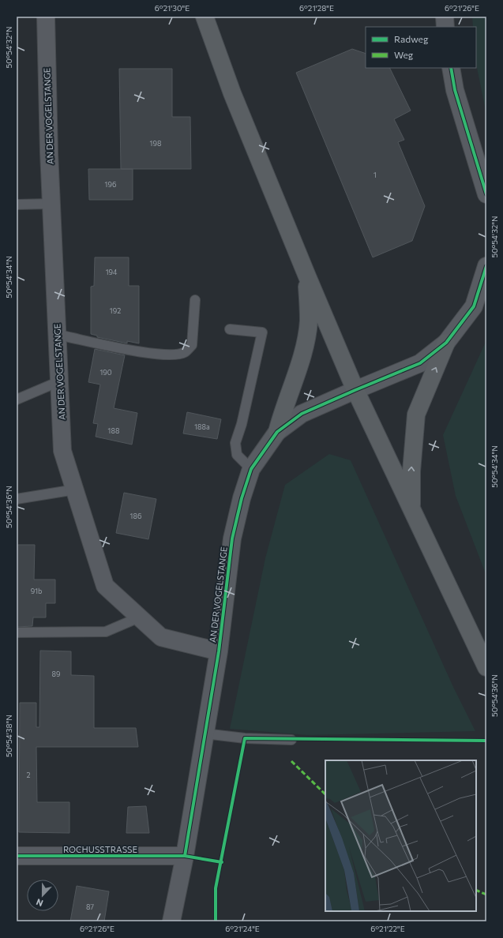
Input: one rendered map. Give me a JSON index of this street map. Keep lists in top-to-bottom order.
{
  "streets": {
    "street": ["AN DER VOGELSTANGE", "ROCHUSSTRASSE"]
  },
  "crossings": [
    ["AN DER VOGELSTANGE", "ROCHUSSTRASSE"]
  ],
  "house_numbers": [
    "198",
    "1",
    "196",
    "194",
    "192",
    "190",
    "188a",
    "188",
    "186",
    "91b",
    "89",
    "2",
    "87"
  ],
  "legend": ["Radweg", "Weg"],
  "north": "bottom",
  "coordinates": [
    "6°21'30\"E",
    "6°21'28\"E",
    "6°21'26\"E",
    "50°54'32\"N",
    "50°54'34\"N",
    "50°54'36\"N",
    "50°54'38\"N",
    "6°21'24\"E",
    "6°21'22\"E"
  ]
}
